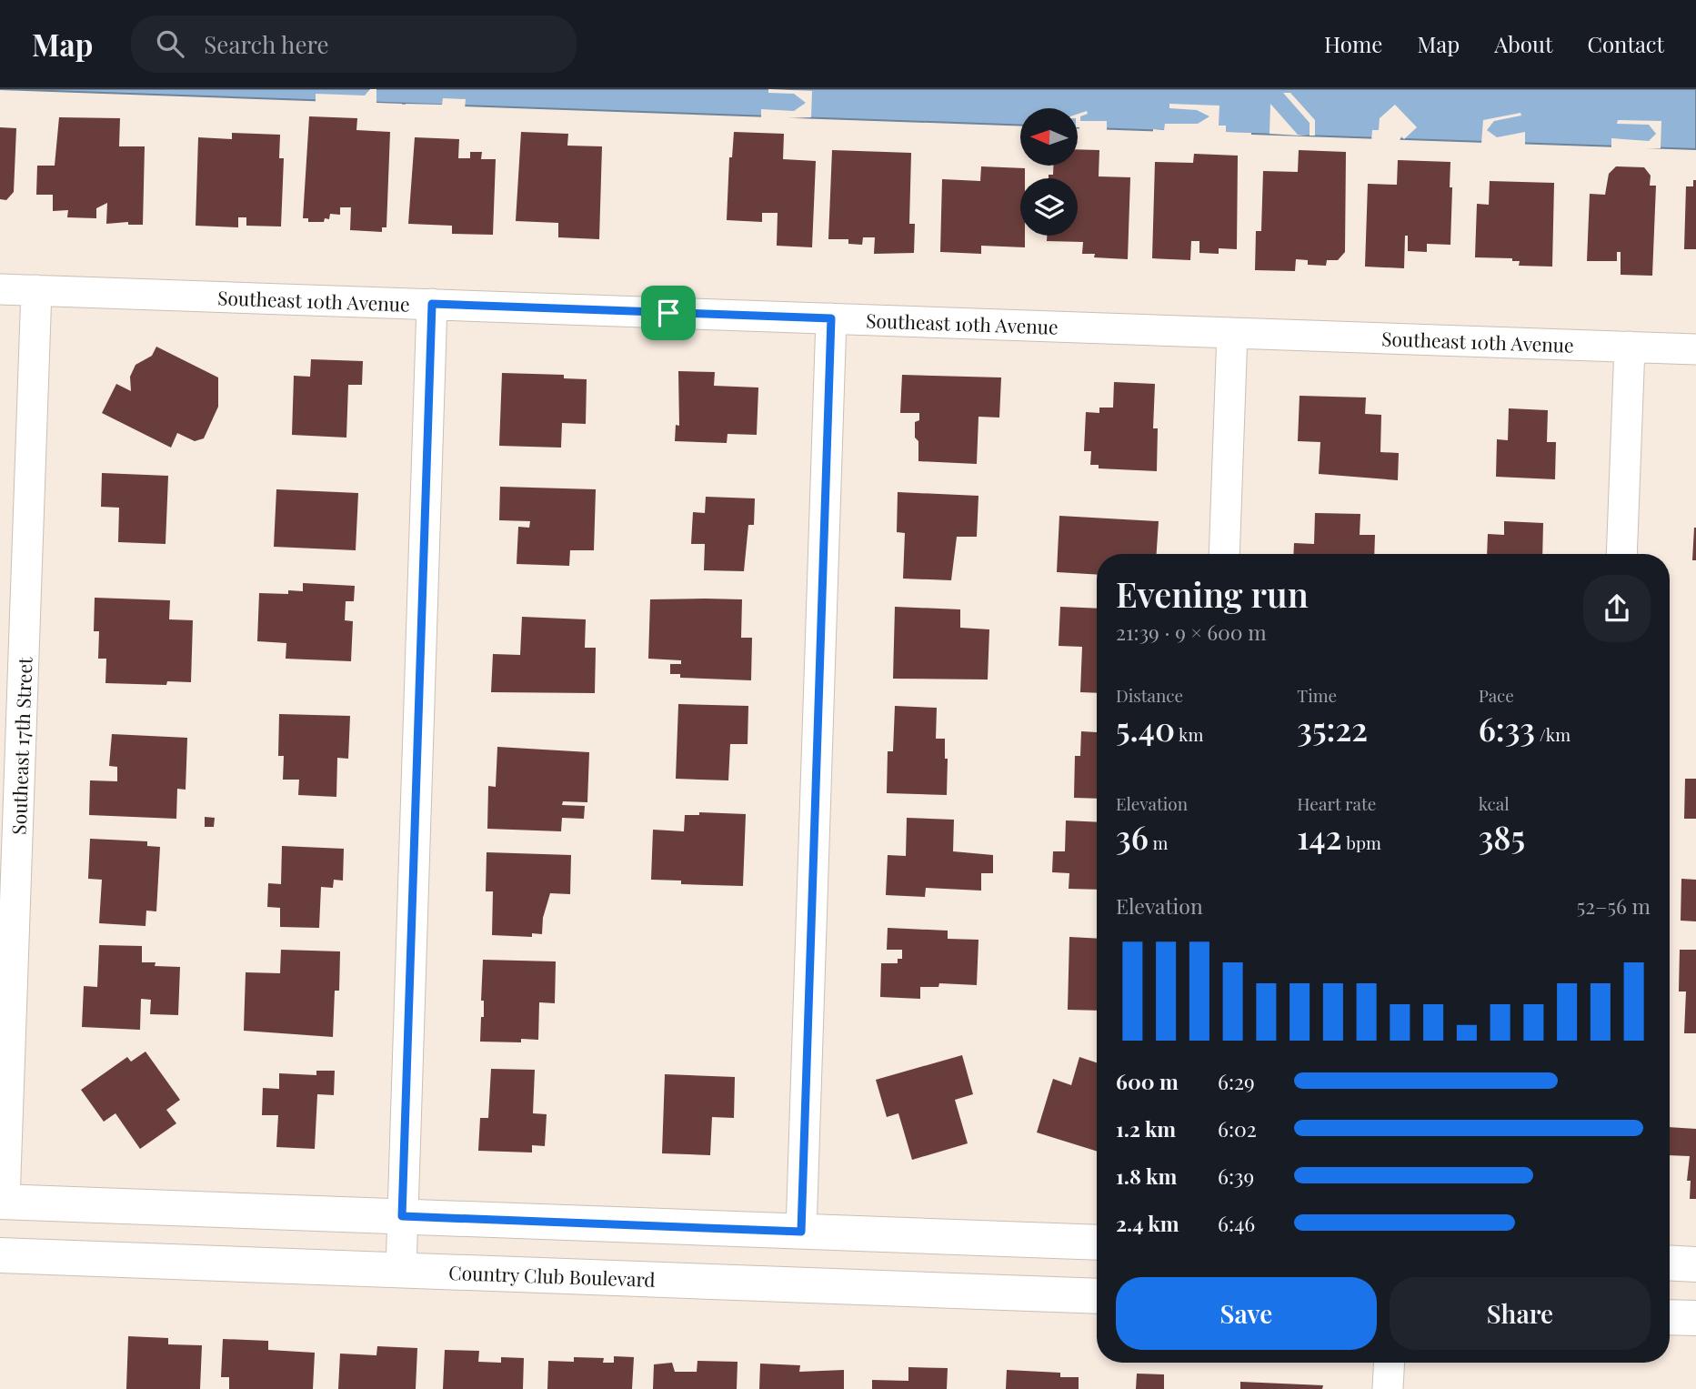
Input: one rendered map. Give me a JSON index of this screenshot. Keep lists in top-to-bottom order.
{
  "streets": {
    "main road": ["Country Club Boulevard"],
    "street": ["Southeast 10th Avenue", "Southeast 17th Street"]
  },
  "crossings": [
    ["Southeast 10th Avenue", "Southeast 17th Street"]
  ],
  "north": "left",
  "page": {
    "header": "Map",
    "search": "Search here",
    "nav": [
      "Home",
      "Map",
      "About",
      "Contact"
    ],
    "heading": ["Evening run", "21:39 · 9 × 600 m"],
    "stats": [
      ["Distance", "5.40 km"],
      ["Time", "35:22"],
      ["Pace", "6:33 /km"],
      ["Elevation", "36 m"],
      ["Heart rate", "142 bpm"],
      ["kcal", "385"]
    ],
    "chart": ["Elevation", "52–56 m"],
    "list": [
      {
        "name": "600 m",
        "note": "6:29"
      },
      {
        "name": "1.2 km",
        "note": "6:02"
      },
      {
        "name": "1.8 km",
        "note": "6:39"
      },
      {
        "name": "2.4 km",
        "note": "6:46"
      }
    ],
    "buttons": ["Save", "Share"]
  }
}
